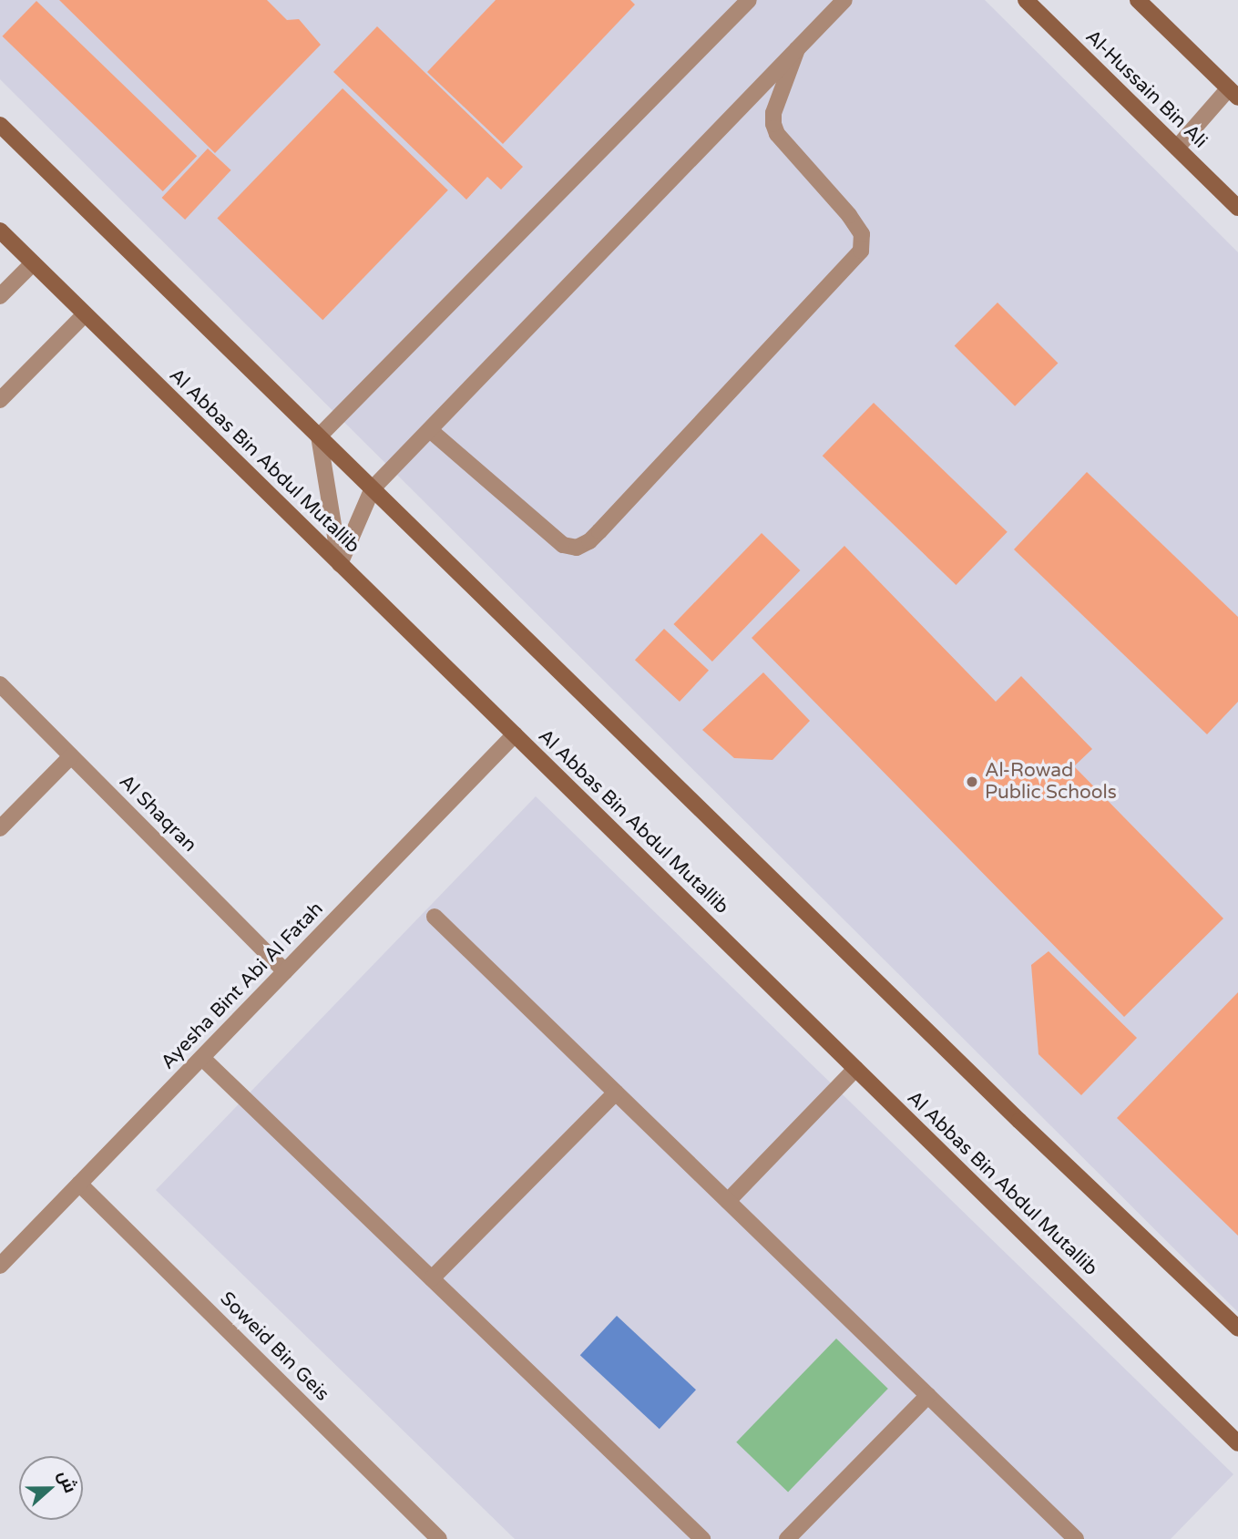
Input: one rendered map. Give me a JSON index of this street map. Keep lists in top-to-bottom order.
{
  "streets": {
    "street": [
      "Al-Hussain Bin Ali",
      "Al Abbas Bin Abdul Mutallib",
      "Al Shaqran",
      "Ayesha Bint Abi Al Fatah",
      "Soweid Bin Geis"
    ]
  },
  "crossings": [
    ["Al Abbas Bin Abdul Mutallib", "Ayesha Bint Abi Al Fatah"],
    ["Al Shaqran", "Ayesha Bint Abi Al Fatah"],
    ["Ayesha Bint Abi Al Fatah", "Soweid Bin Geis"]
  ],
  "places": ["Al-Rowad Public Schools"],
  "north": "right"
}
